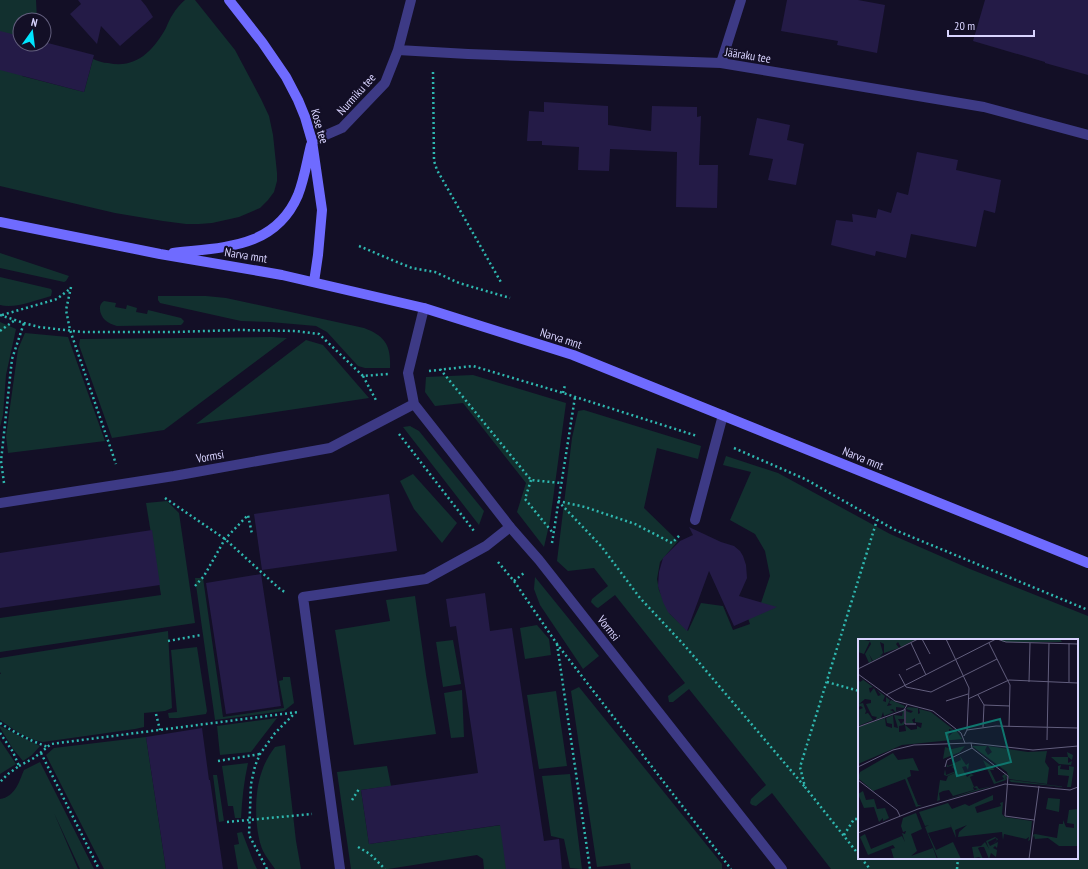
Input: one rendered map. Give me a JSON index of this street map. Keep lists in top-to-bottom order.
{
  "streets": {
    "main road": ["Kose tee", "Narva mnt"],
    "street": ["Jääraku tee", "Nurmiku tee", "Vormsi"]
  },
  "crossings": [
    ["Jääraku tee", "Nurmiku tee"],
    ["Nurmiku tee", "Kose tee"],
    ["Kose tee", "Narva mnt"],
    ["Narva mnt", "Vormsi"]
  ],
  "scale_bar": "20 m",
  "north": "top"
}
